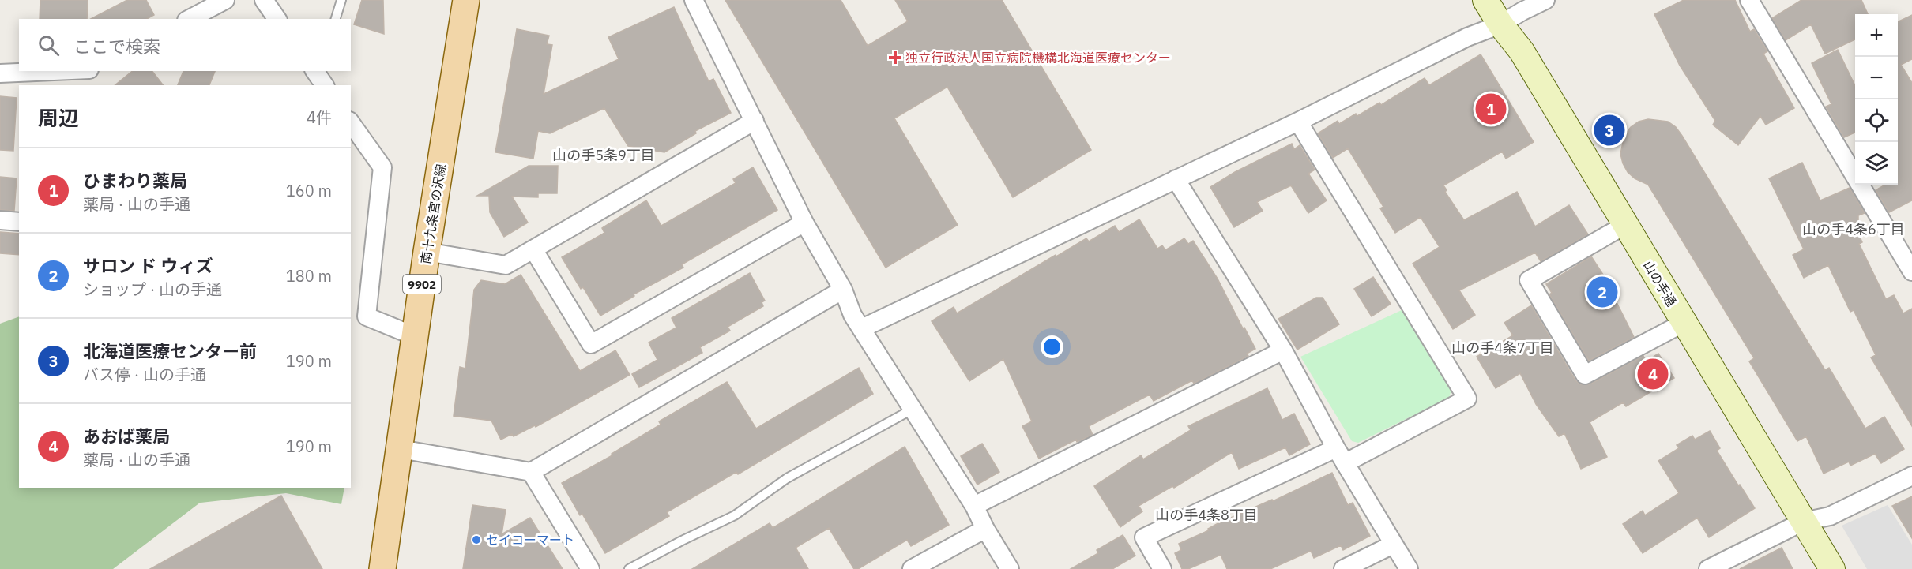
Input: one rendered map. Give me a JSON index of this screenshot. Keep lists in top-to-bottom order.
{
  "streets": {
    "main road": ["南十九条宮の沢線", "山の手通", "9902"]
  },
  "districts": [
    "山の手5条9丁目",
    "山の手4条6丁目",
    "山の手4条7丁目",
    "山の手4条8丁目"
  ],
  "places": {
    "health": ["独立行政法人国立病院機構北海道医療センター"],
    "other": ["セイコーマート"]
  },
  "page": {
    "map_buttons": ["+", "−"],
    "search": "ここで検索",
    "heading": ["周辺", "4件"],
    "pins": [
      "1",
      "3",
      "2",
      "4"
    ],
    "list": [
      {
        "mark": "1",
        "name": "ひまわり薬局",
        "note": "薬局 · 山の手通",
        "value": "160 m"
      },
      {
        "mark": "2",
        "name": "サロン ド ウィズ",
        "note": "ショップ · 山の手通",
        "value": "180 m"
      },
      {
        "mark": "3",
        "name": "北海道医療センター前",
        "note": "バス停 · 山の手通",
        "value": "190 m"
      },
      {
        "mark": "4",
        "name": "あおば薬局",
        "note": "薬局 · 山の手通",
        "value": "190 m"
      }
    ]
  }
}
